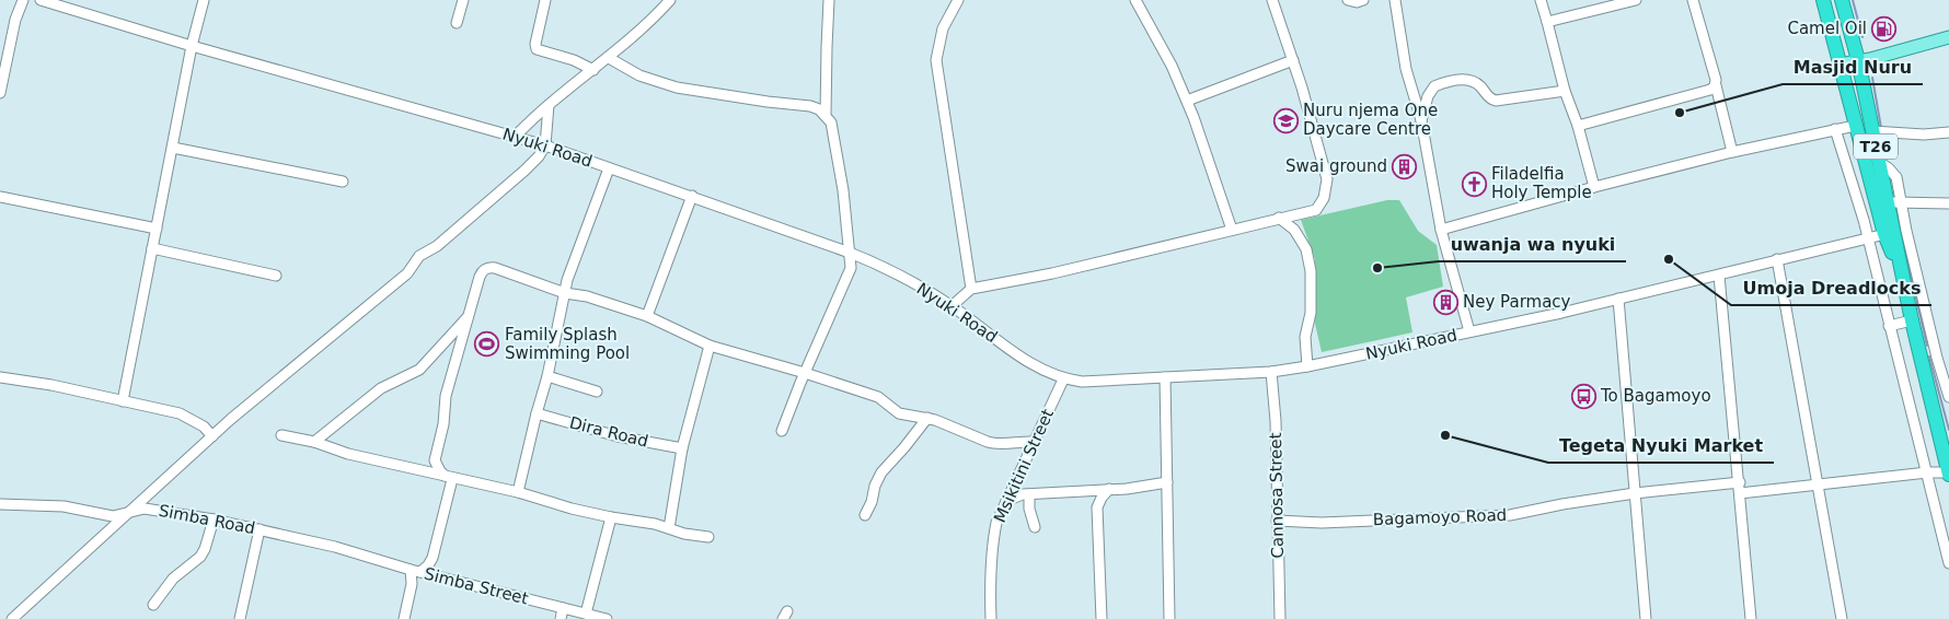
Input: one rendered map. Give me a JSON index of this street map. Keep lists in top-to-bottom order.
{
  "streets": {
    "highway": ["T26"],
    "street": [
      "Nyuki Road",
      "Dira Road",
      "Msikitini Street",
      "Cannosa Street",
      "Bagamoyo Road",
      "Simba Road",
      "Simba Street"
    ]
  },
  "crossings": [
    ["T26", "Nyuki Road"],
    ["T26", "Bagamoyo Road"],
    ["Nyuki Road", "Msikitini Street"],
    ["Nyuki Road", "Cannosa Street"],
    ["Cannosa Street", "Bagamoyo Road"],
    ["Simba Road", "Simba Street"]
  ],
  "places": {
    "fuel station": ["Camel Oil"],
    "other": [
      "Masjid Nuru",
      "Umoja Dreadlocks",
      "uwanja wa nyuki",
      "Tegeta Nyuki Market"
    ],
    "school or university": ["Nuru njema One Daycare Centre"],
    "building": ["Swai ground", "Ney Parmacy"],
    "church": ["Filadelfia Holy Temple"],
    "sports": ["Family Splash Swimming Pool"],
    "bus stop": ["To Bagamoyo"]
  }
}
